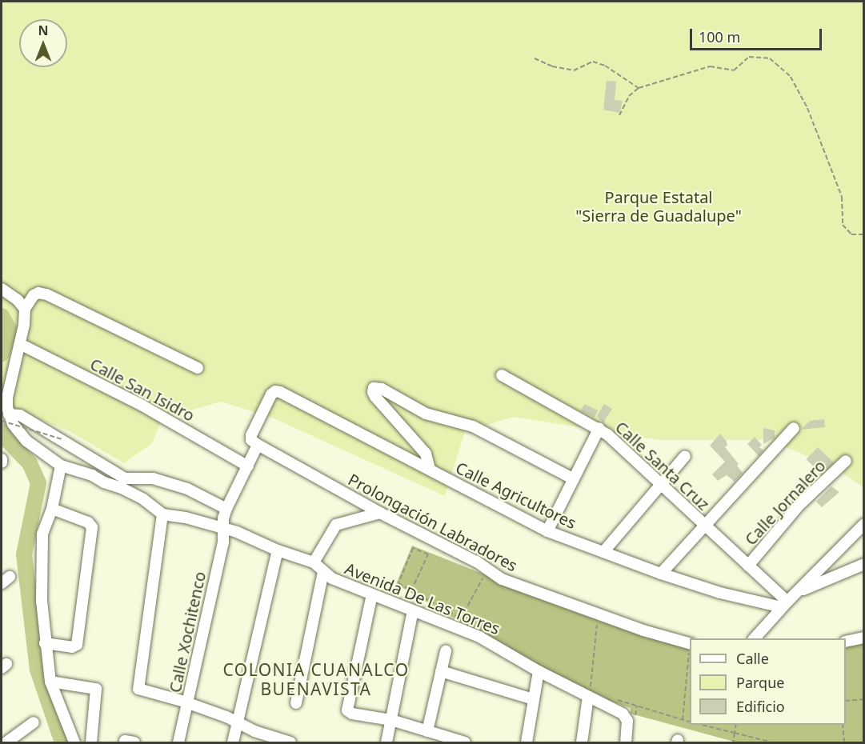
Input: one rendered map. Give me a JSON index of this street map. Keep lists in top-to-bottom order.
{
  "streets": {
    "street": [
      "Calle San Isidro",
      "Calle Santa Cruz",
      "Calle Agricultores",
      "Calle Jornalero",
      "Prolongación Labradores",
      "Avenida De Las Torres",
      "Calle Xochitenco"
    ]
  },
  "crossings": [
    ["Calle San Isidro", "Calle Xochitenco"],
    ["Calle Santa Cruz", "Calle Agricultores"],
    ["Calle Santa Cruz", "Calle Jornalero"],
    ["Calle Agricultores", "Calle Xochitenco"],
    ["Prolongación Labradores", "Calle Xochitenco"],
    ["Avenida De Las Torres", "Calle Xochitenco"]
  ],
  "districts": ["COLONIA CUANALCO BUENAVISTA"],
  "parks": ["Parque Estatal \"Sierra de Guadalupe\""],
  "legend": ["Calle", "Parque", "Edificio"],
  "scale_bar": "100 m",
  "north": "top"
}
